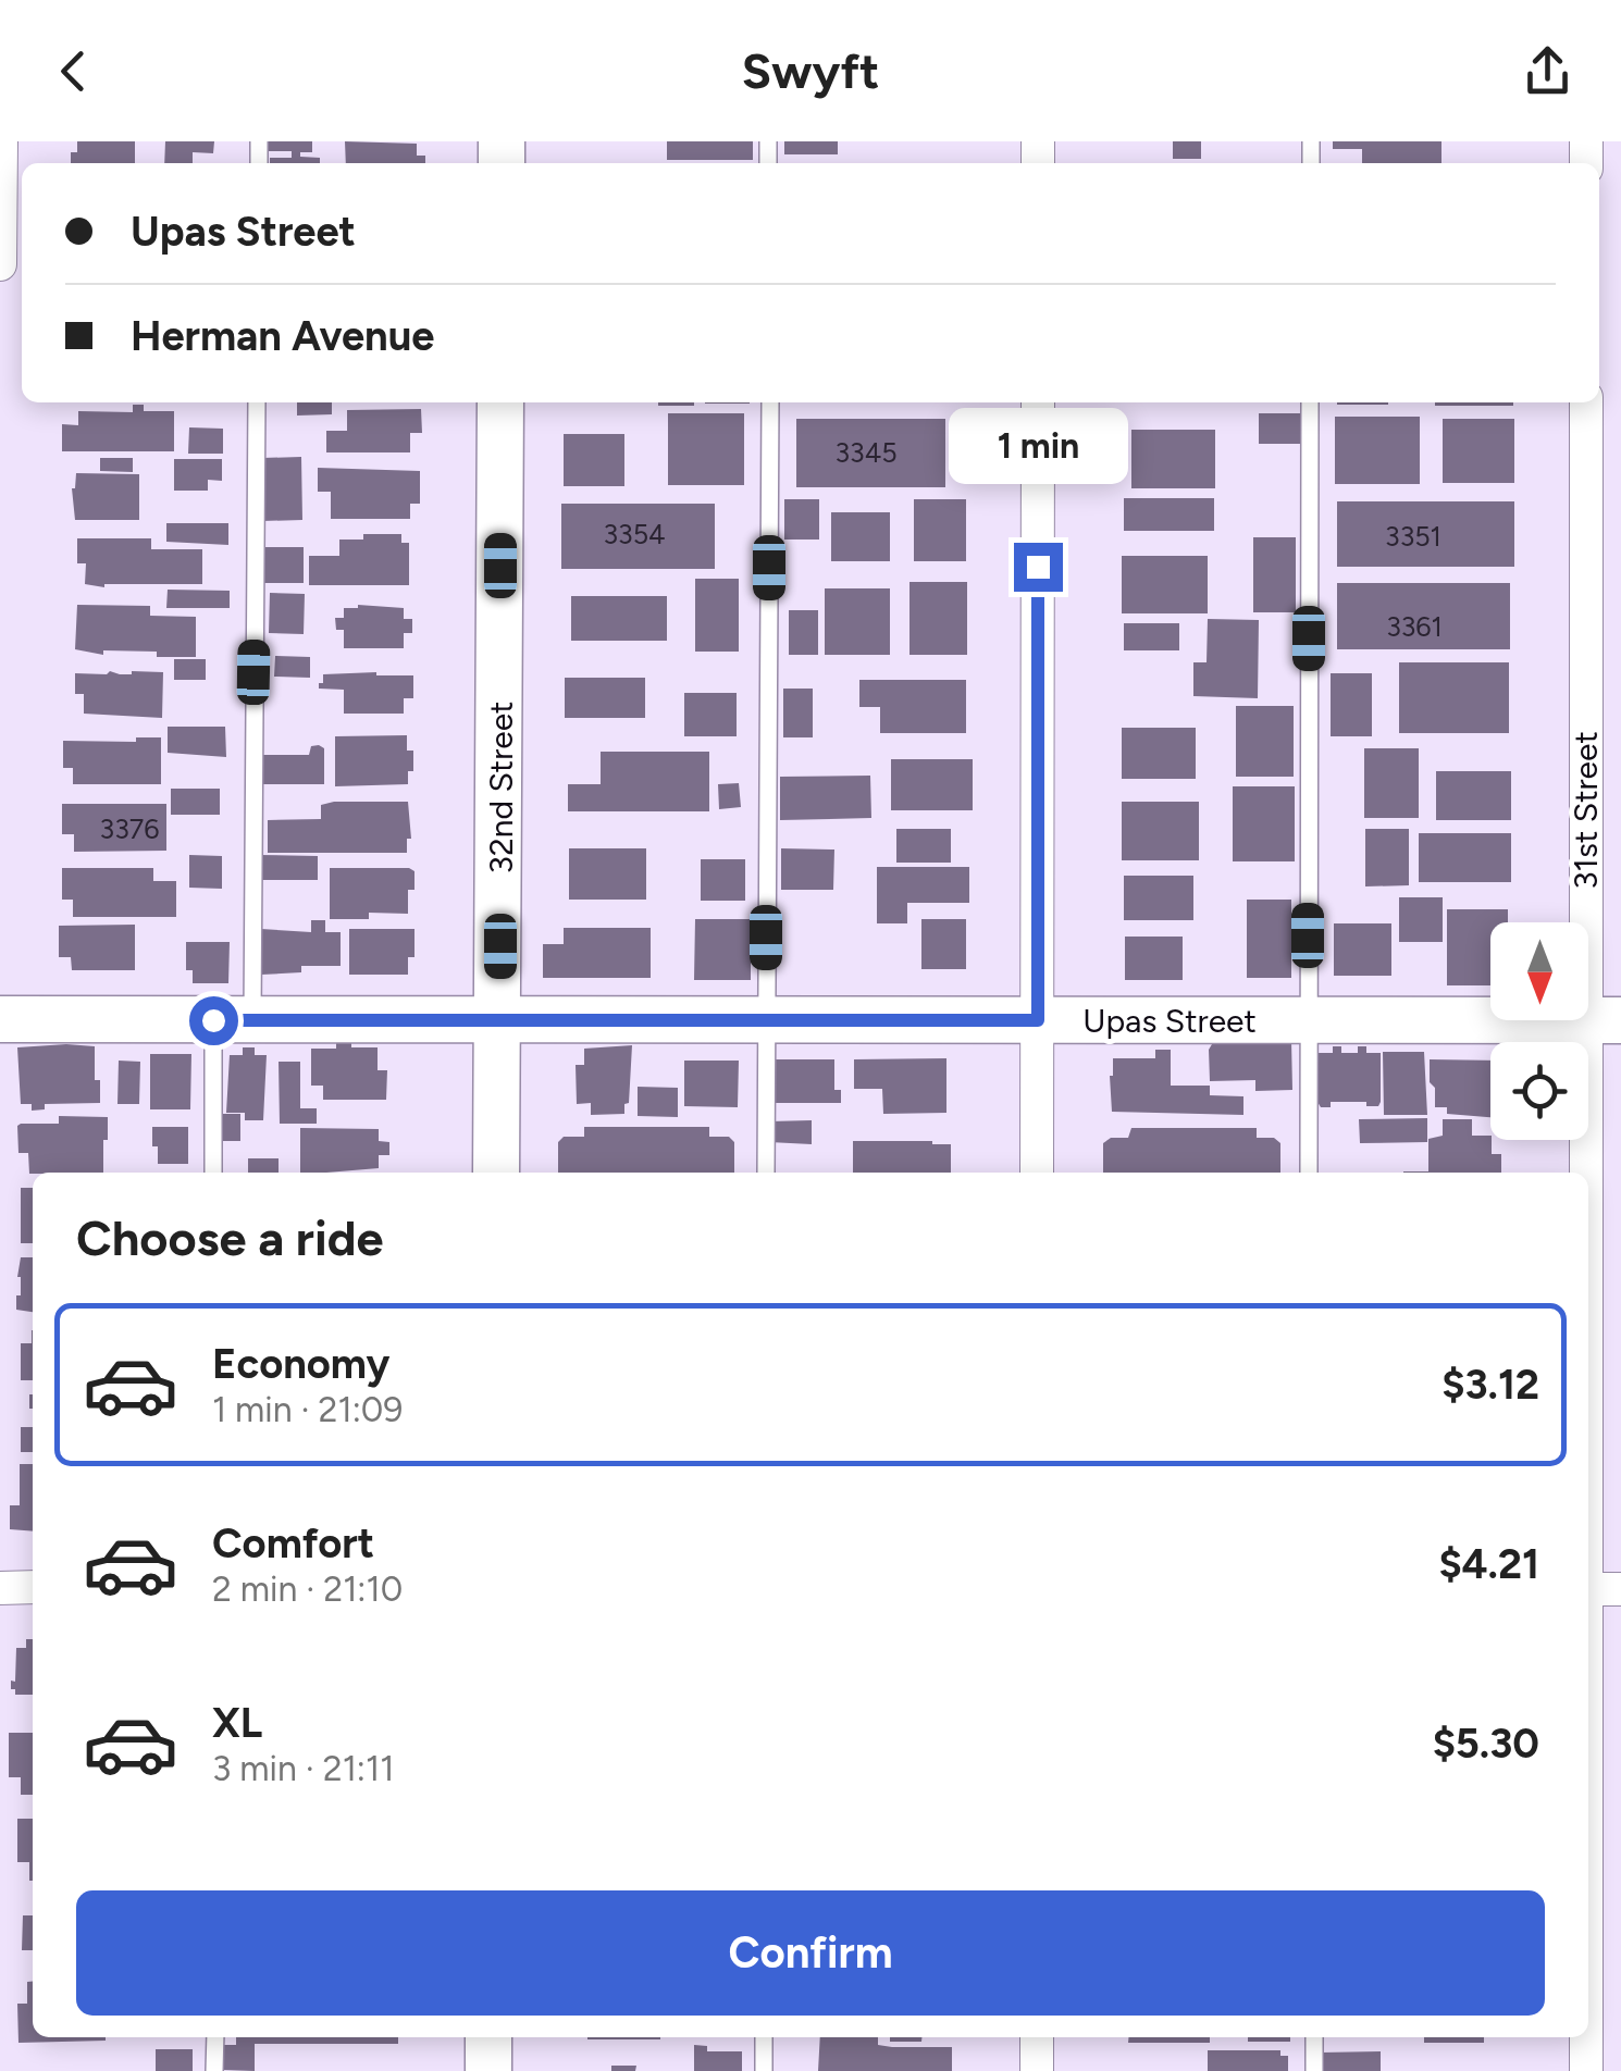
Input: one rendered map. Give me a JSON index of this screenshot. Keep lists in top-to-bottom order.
{
  "streets": {
    "street": ["32nd Street", "31st Street", "Upas Street"]
  },
  "crossings": [
    ["32nd Street", "Upas Street"],
    ["31st Street", "Upas Street"]
  ],
  "house_numbers": [
    "3345",
    "3354",
    "3351",
    "3361",
    "3376"
  ],
  "north": "bottom",
  "page": {
    "header": "Swyft",
    "banner": ["Upas Street", "Herman Avenue"],
    "bubble": "1 min",
    "heading": "Choose a ride",
    "list": [
      {
        "name": "Economy",
        "note": "1 min · 21:09",
        "value": "$3.12"
      },
      {
        "name": "Comfort",
        "note": "2 min · 21:10",
        "value": "$4.21"
      },
      {
        "name": "XL",
        "note": "3 min · 21:11",
        "value": "$5.30"
      }
    ],
    "buttons": "Confirm"
  }
}
